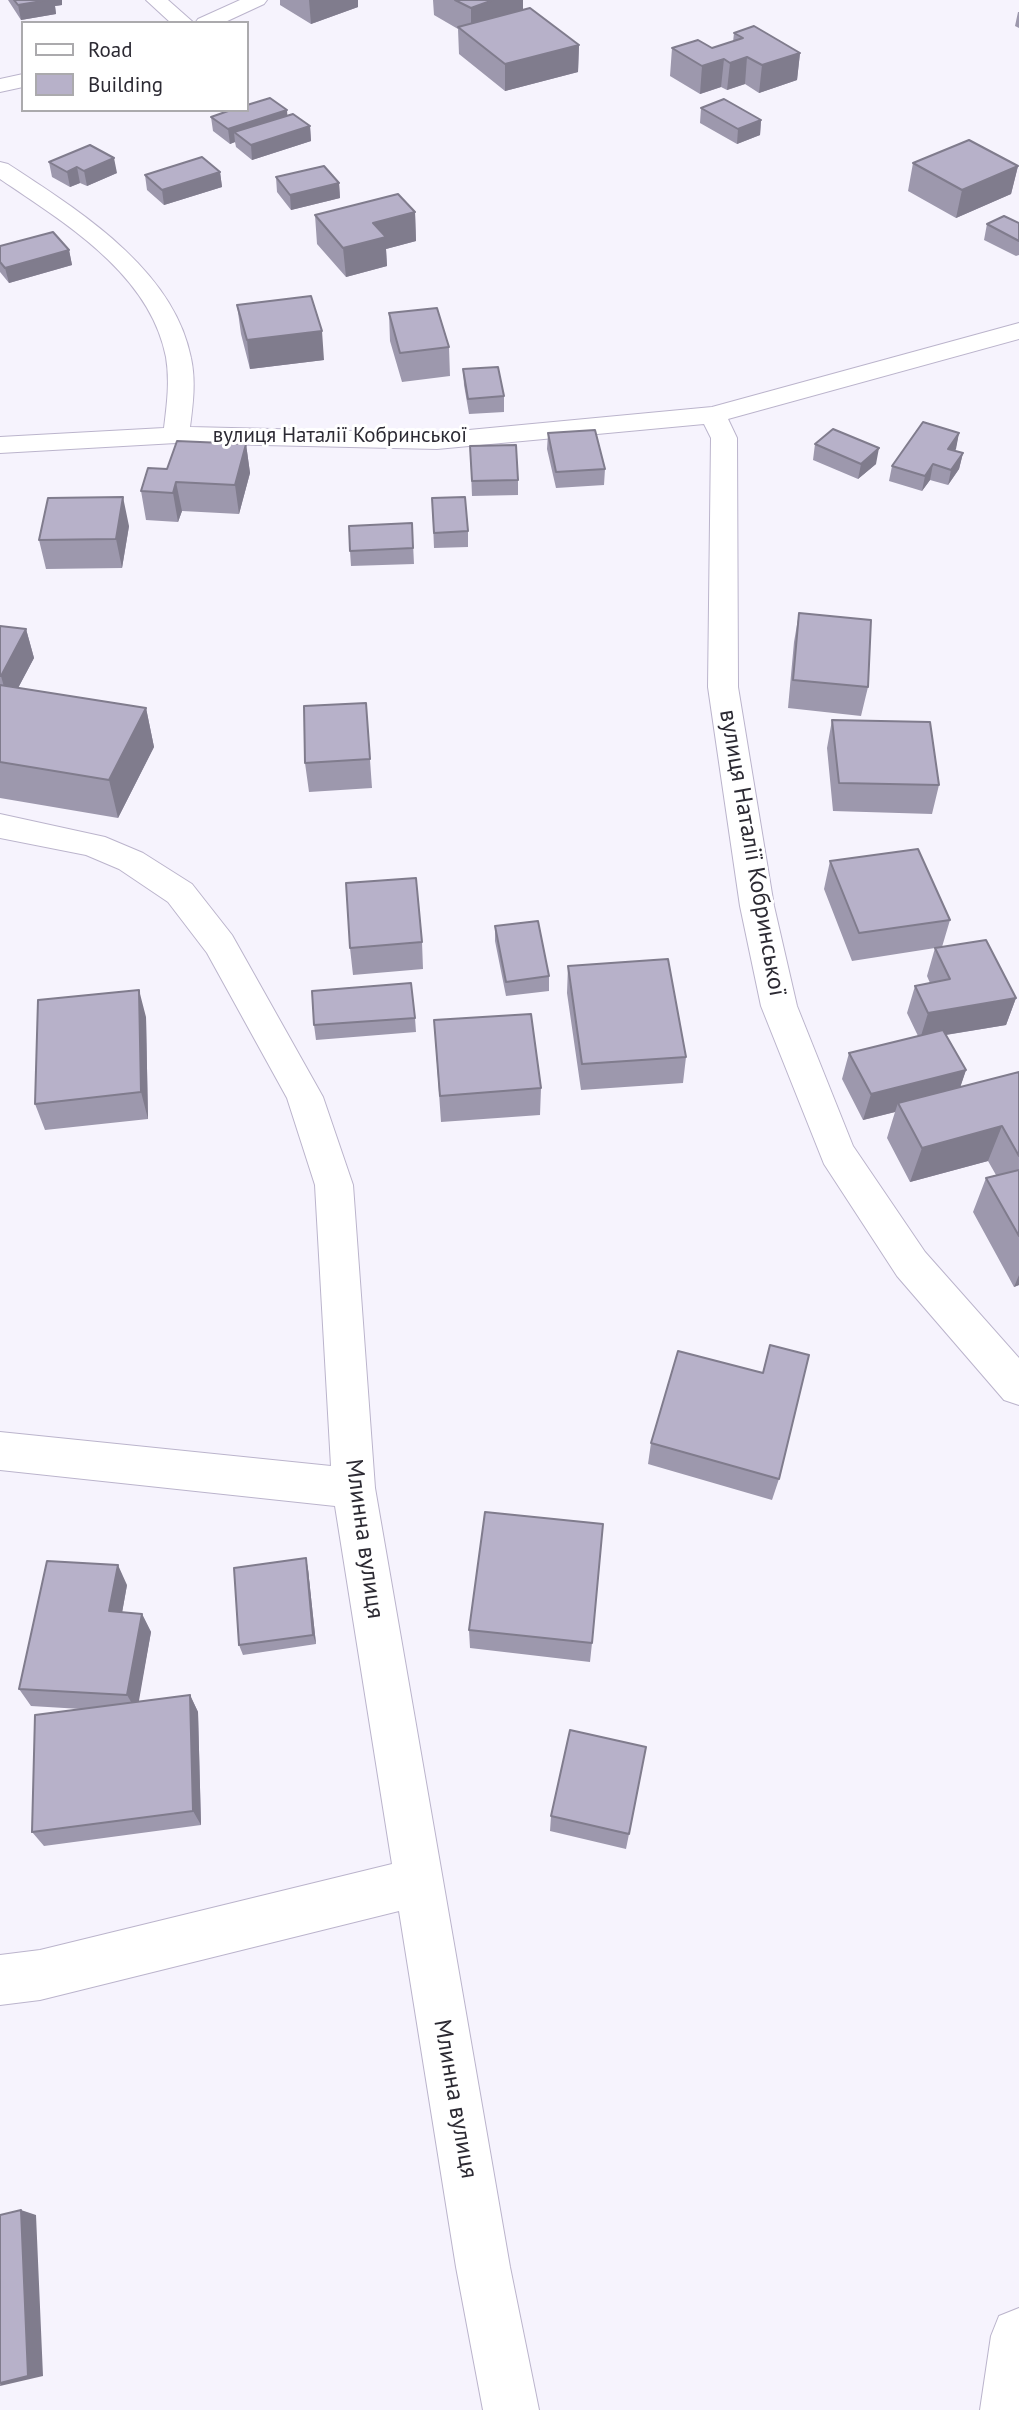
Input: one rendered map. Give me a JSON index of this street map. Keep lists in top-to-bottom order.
{
  "streets": {
    "street": ["вулиця Наталії Кобринської", "Млинна вулиця"]
  },
  "legend": ["Road", "Building"]
}
